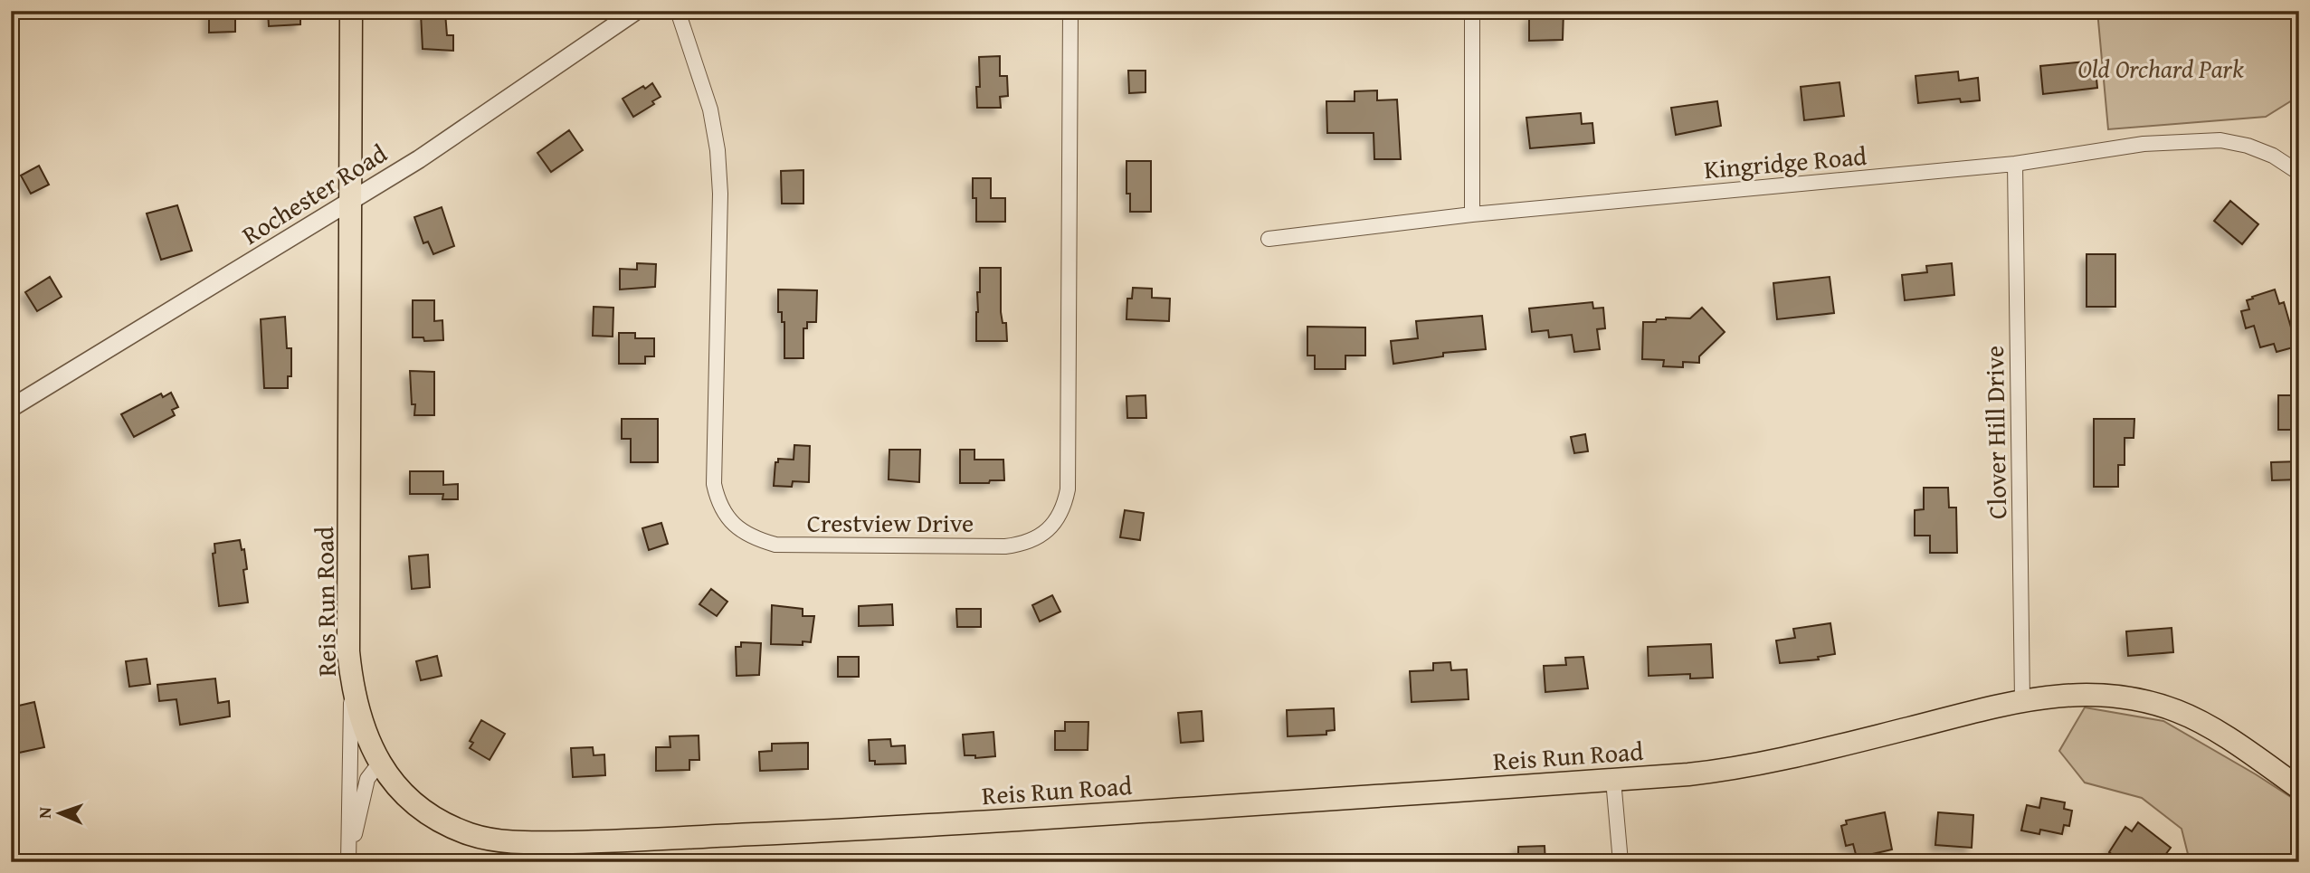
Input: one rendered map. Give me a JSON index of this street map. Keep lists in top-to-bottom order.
{
  "streets": {
    "main road": ["Reis Run Road"],
    "street": [
      "Kingridge Road",
      "Rochester Road",
      "Clover Hill Drive",
      "Crestview Drive"
    ]
  },
  "crossings": [
    ["Kingridge Road", "Clover Hill Drive"],
    ["Rochester Road", "Reis Run Road"],
    ["Clover Hill Drive", "Reis Run Road"]
  ],
  "parks": ["Old Orchard Park"],
  "north": "left"
}
